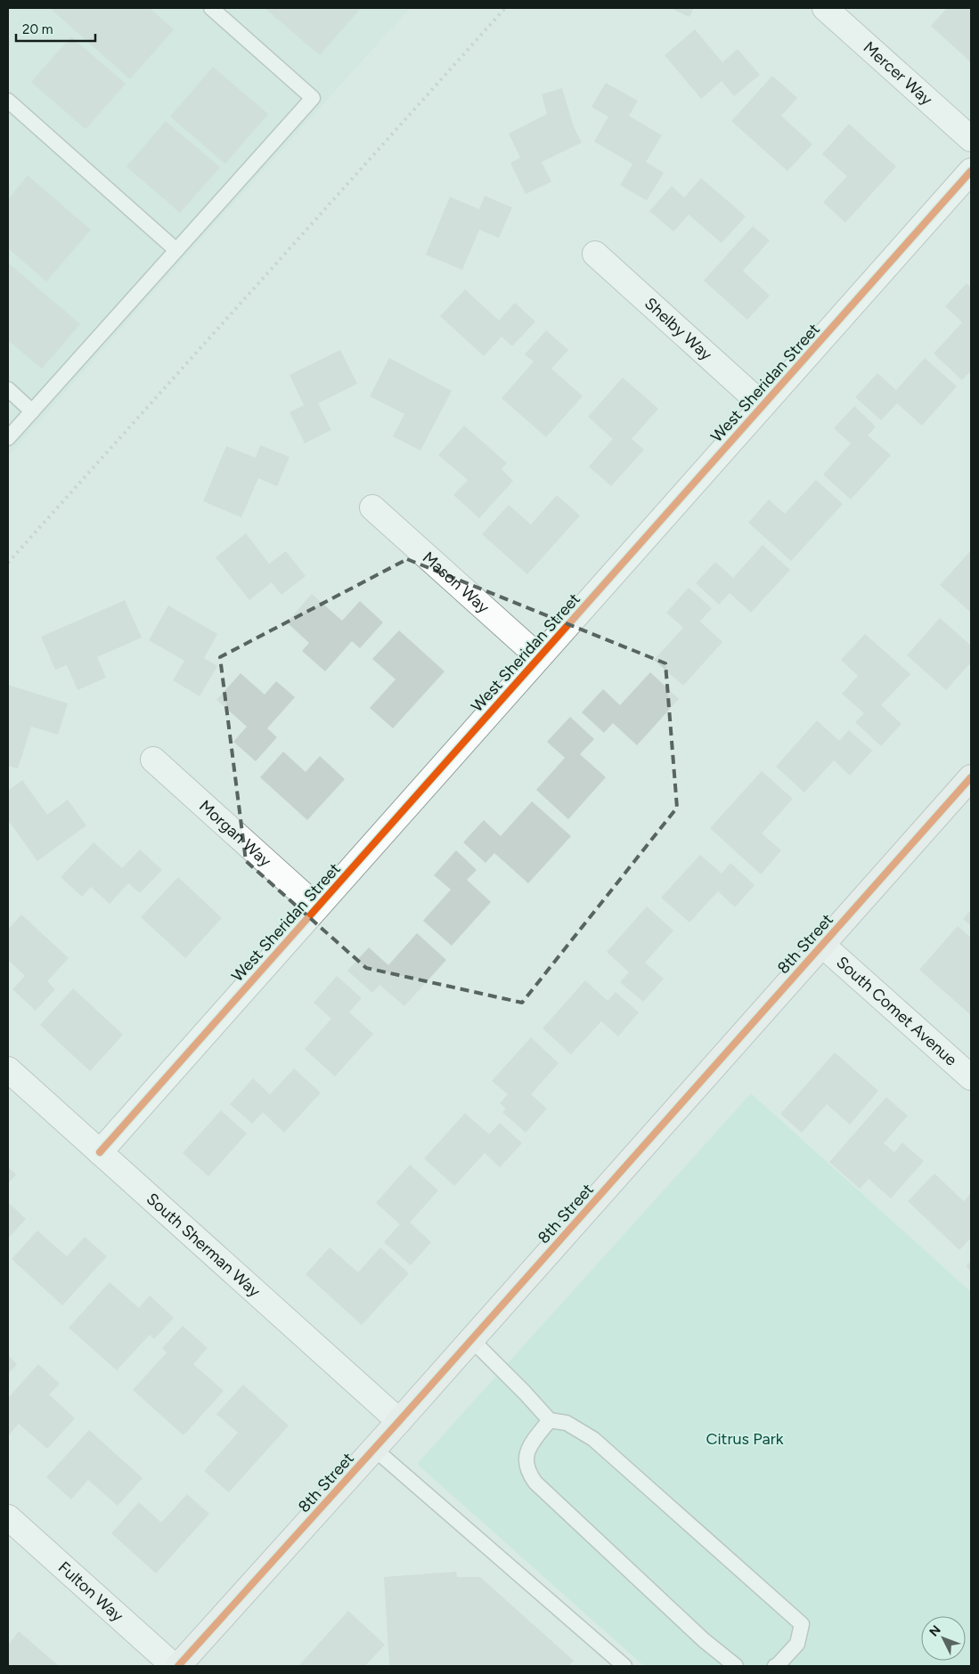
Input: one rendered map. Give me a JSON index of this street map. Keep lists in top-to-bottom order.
{
  "streets": {
    "street": [
      "Mercer Way",
      "Shelby Way",
      "West Sheridan Street",
      "Mason Way",
      "Morgan Way",
      "8th Street",
      "South Comet Avenue",
      "South Sherman Way",
      "Fulton Way"
    ]
  },
  "crossings": [
    ["Shelby Way", "West Sheridan Street"],
    ["West Sheridan Street", "Mason Way"],
    ["West Sheridan Street", "Morgan Way"],
    ["West Sheridan Street", "South Sherman Way"],
    ["8th Street", "South Comet Avenue"],
    ["8th Street", "South Sherman Way"]
  ],
  "parks": ["Citrus Park"],
  "scale_bar": "20 m",
  "north": "top left"
}
